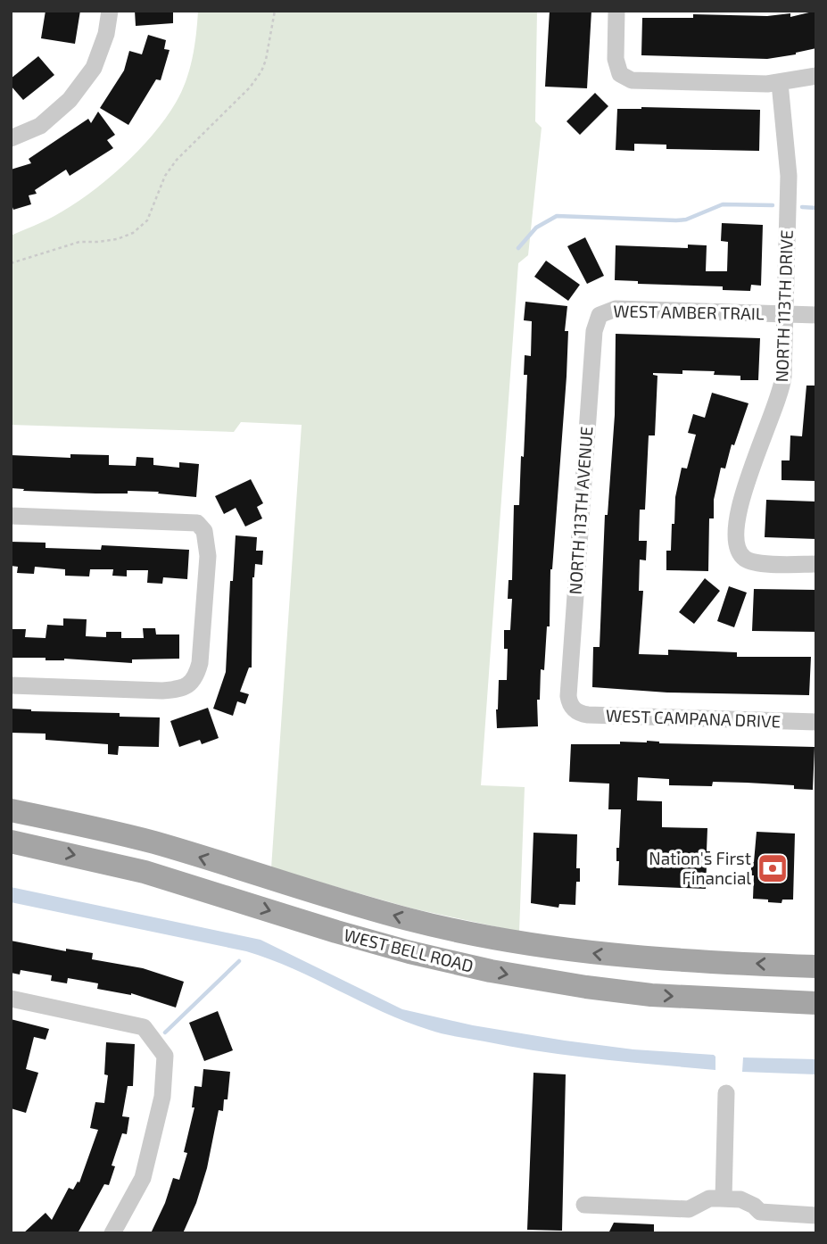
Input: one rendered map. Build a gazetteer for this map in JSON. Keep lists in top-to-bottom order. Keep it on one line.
{"streets":{"main road":["WEST BELL ROAD"],"street":["NORTH 113TH DRIVE","WEST AMBER TRAIL","NORTH 113TH AVENUE","WEST CAMPANA DRIVE"]},"crossings":[["NORTH 113TH DRIVE","WEST AMBER TRAIL"],["WEST AMBER TRAIL","NORTH 113TH AVENUE"],["NORTH 113TH AVENUE","WEST CAMPANA DRIVE"]],"places":{"bank":["Nation's First Financial"]}}
